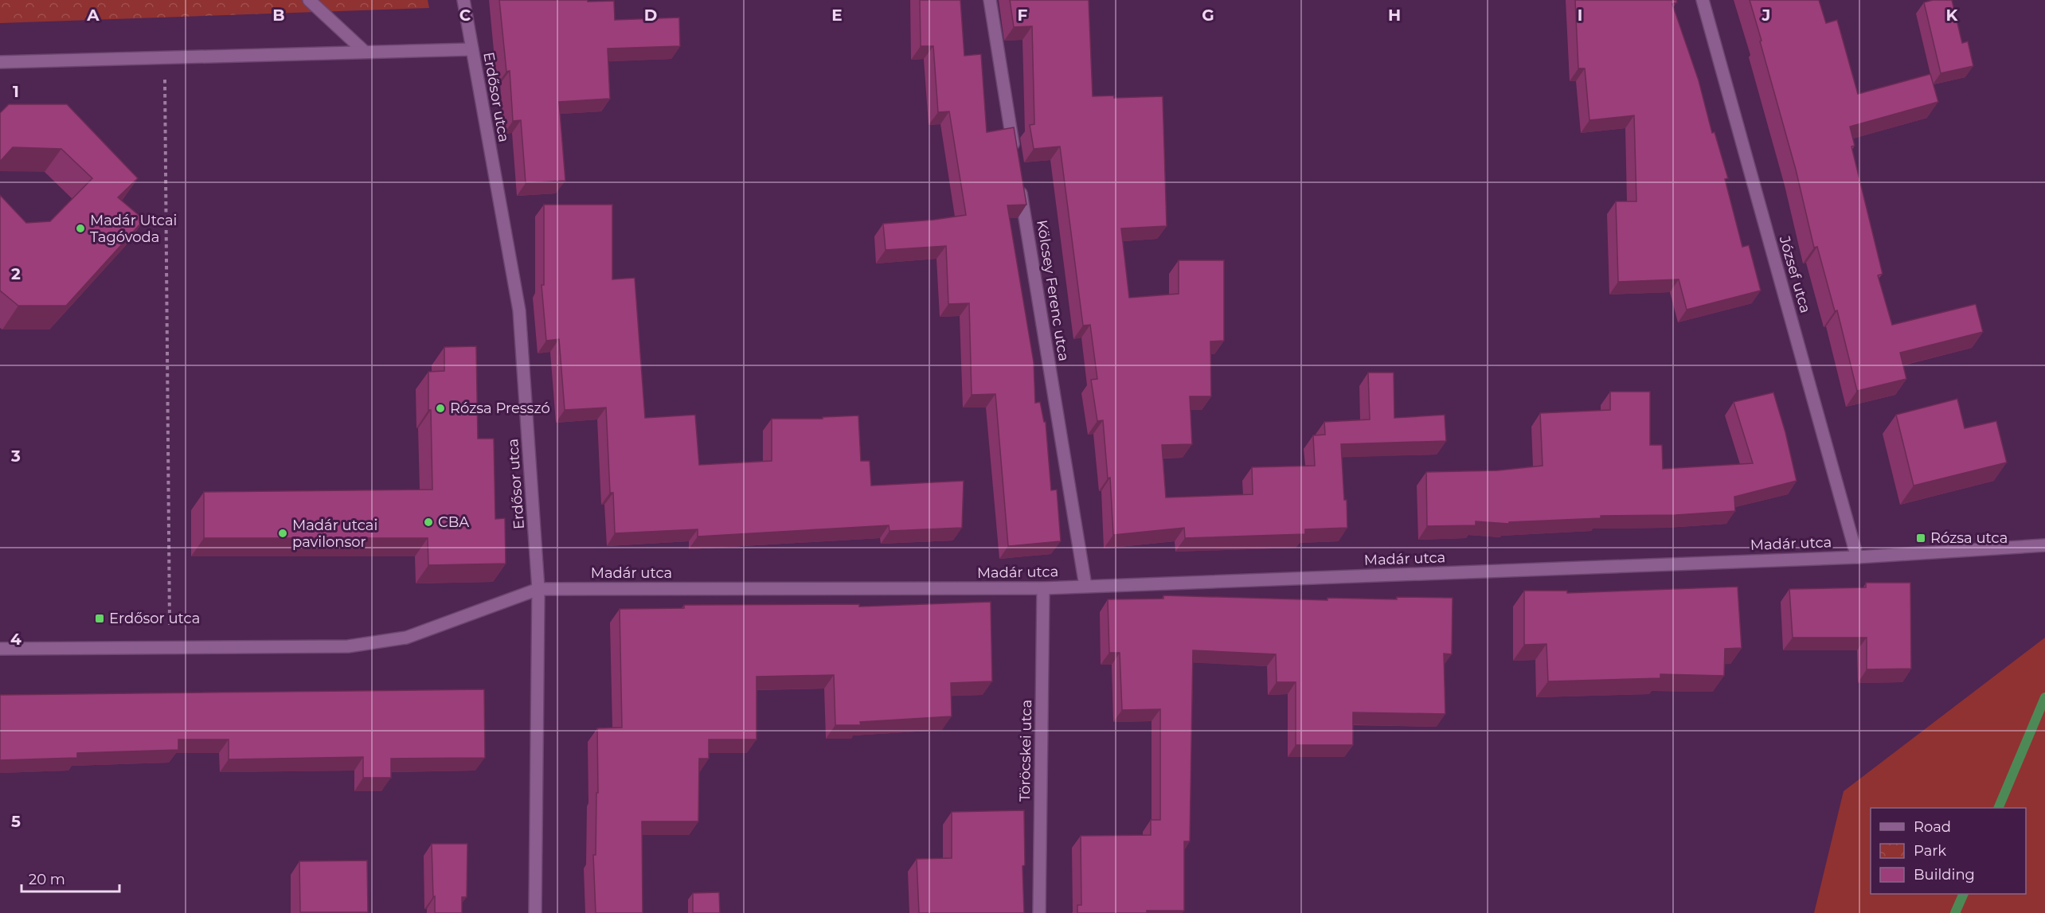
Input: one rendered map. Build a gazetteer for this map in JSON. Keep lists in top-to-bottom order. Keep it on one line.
{"streets":{"street":["Erdősor utca","József utca","Kölcsey Ferenc utca","Madár utca","Töröcskei utca"]},"crossings":[["Erdősor utca","Madár utca"],["József utca","Madár utca"],["Kölcsey Ferenc utca","Madár utca"],["Madár utca","Töröcskei utca"]],"places":{"other":["Madár Utcai Tagóvoda","Rózsa Presszó","CBA","Madár utcai pavilonsor"],"transit":["Rózsa utca","Erdősor utca"]},"legend":["Road","Park","Building"],"scale_bar":"20 m","grid":{"columns":["A","B","C","D","E","F","G","H","I","J","K"],"rows":["1","2","3","4","5"]}}
